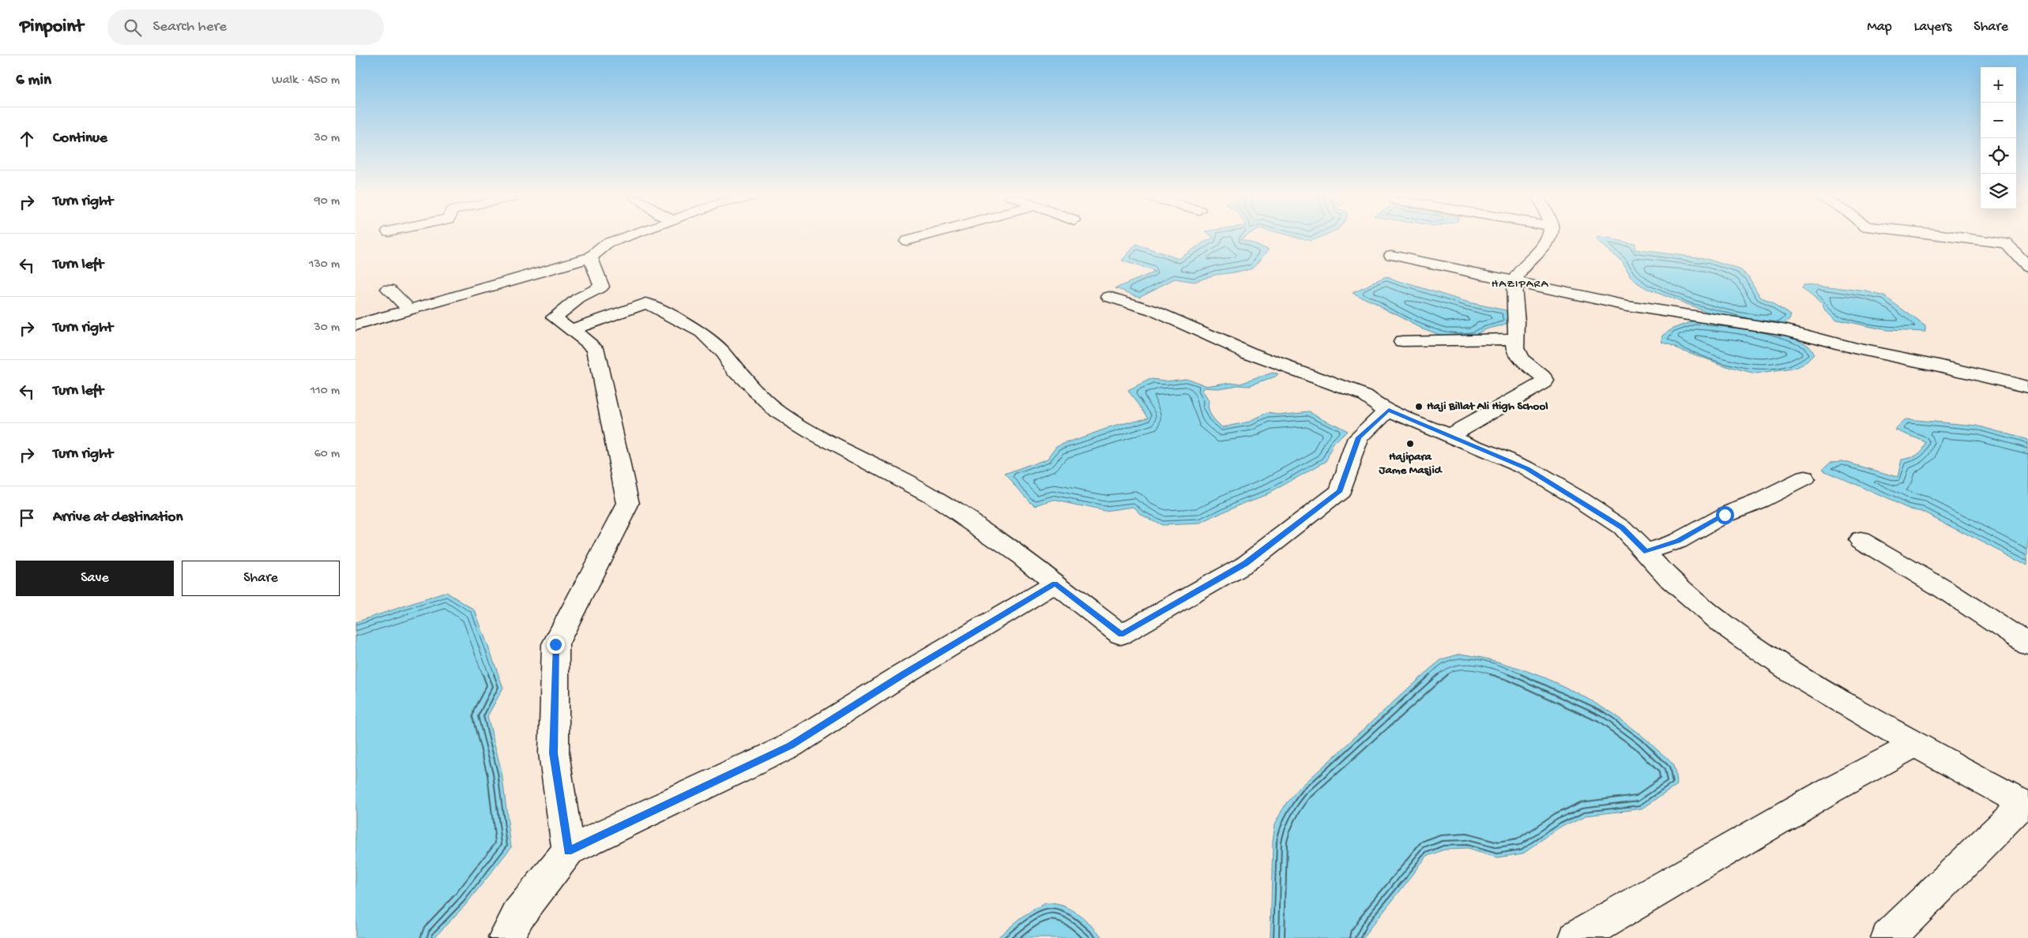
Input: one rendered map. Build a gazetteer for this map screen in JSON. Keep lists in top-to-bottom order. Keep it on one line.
{"districts":["HAZIPARA"],"places":["Haji Billat Ali High School","Hajipara Jame Masjid"],"page":{"header":"Pinpoint","search":"Search here","nav":["Map","Layers","Share"],"heading":["6 min","Walk · 450 m"],"map_buttons":["+","−"],"list":[["Continue","30 m"],["Turn right","90 m"],["Turn left","130 m"],["Turn right","30 m"],["Turn left","110 m"],["Turn right","60 m"],"Arrive at destination"],"buttons":["Save","Share"]}}
